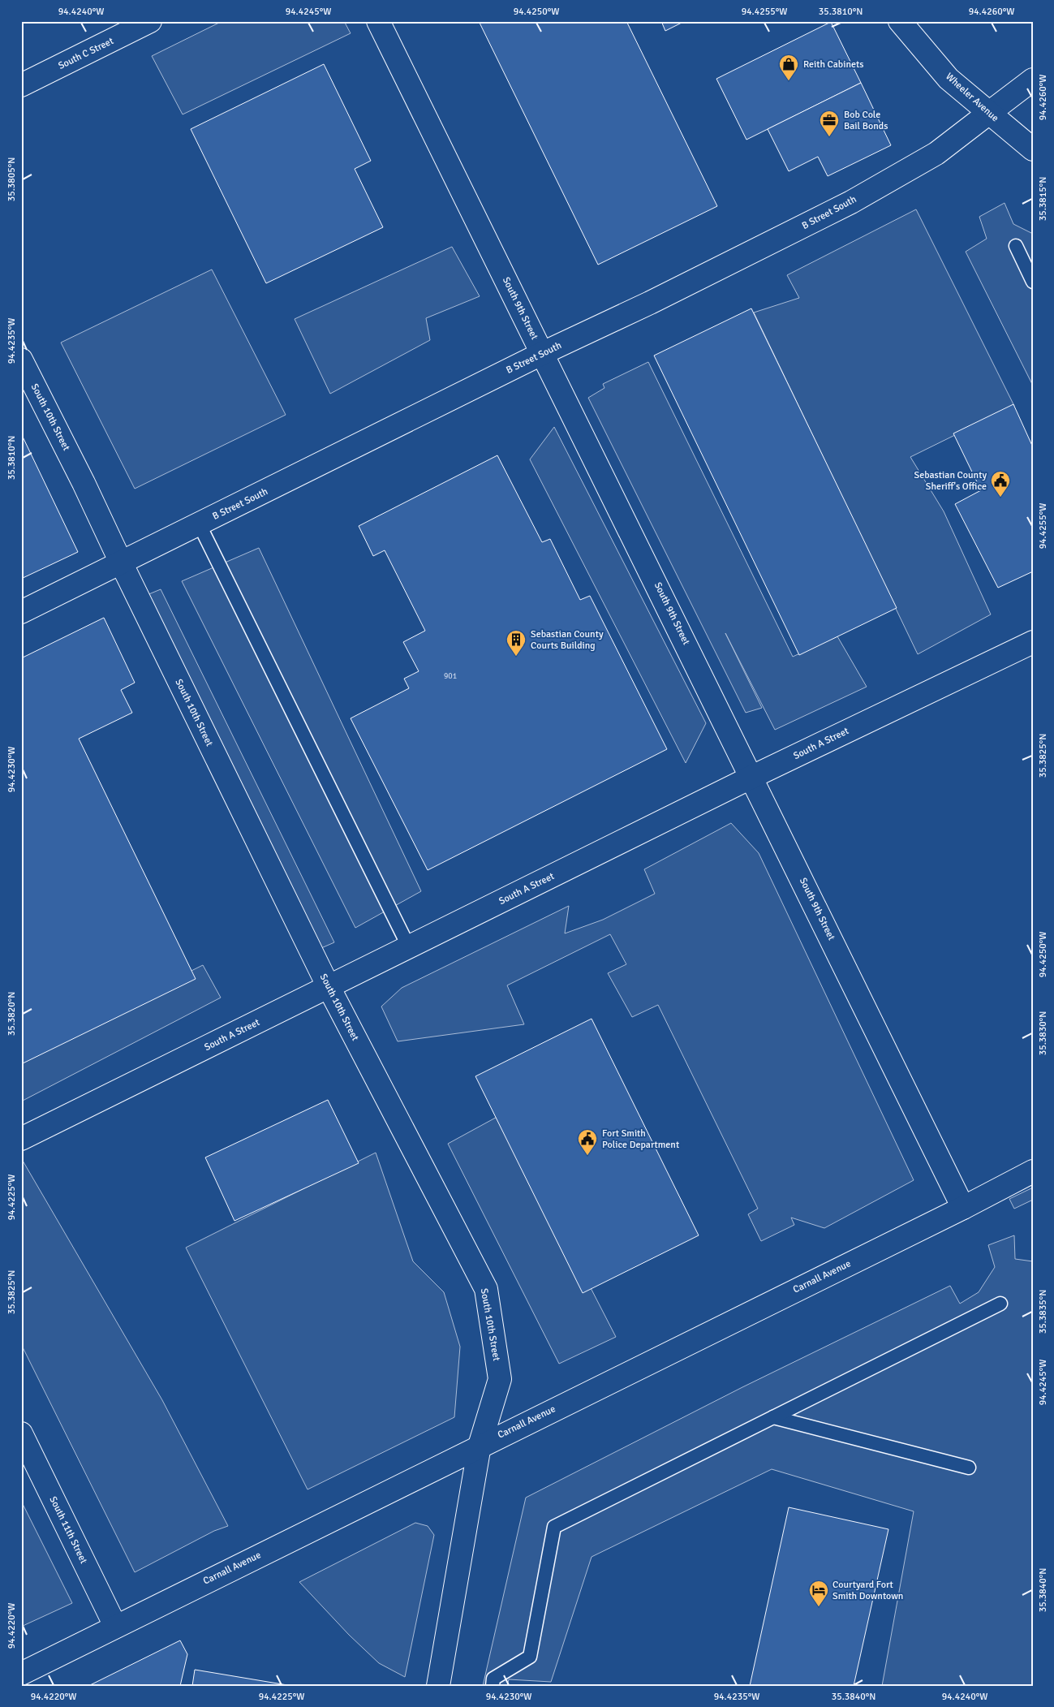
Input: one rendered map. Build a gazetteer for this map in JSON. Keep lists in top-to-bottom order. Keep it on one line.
{"streets":{"street":["South C Street","Wheeler Avenue","B Street South","South 9th Street","South 10th Street","South A Street","Carnall Avenue","South 11th Street"]},"crossings":[["Wheeler Avenue","B Street South"],["B Street South","South 9th Street"],["B Street South","South 10th Street"],["South 9th Street","South A Street"],["South 9th Street","Carnall Avenue"],["South 10th Street","South A Street"],["South 10th Street","Carnall Avenue"],["Carnall Avenue","South 11th Street"]],"places":{"shop":["Reith Cabinets"],"office":["Bob Cole Bail Bonds"],"public building":["Sebastian County Sheriff's Office","Fort Smith Police Department"],"building":["Sebastian County Courts Building"],"hotel":["Courtyard Fort Smith Downtown"]},"house_numbers":["901"],"coordinates":["94.4240°W","94.4245°W","94.4250°W","94.4255°W","35.3810°N","94.4260°W","35.3805°N","35.3815°N","94.4235°W","35.3825°N","94.4230°W","35.3820°N","35.3830°N","94.4225°W","35.3835°N","35.3840°N","94.4220°W"]}
